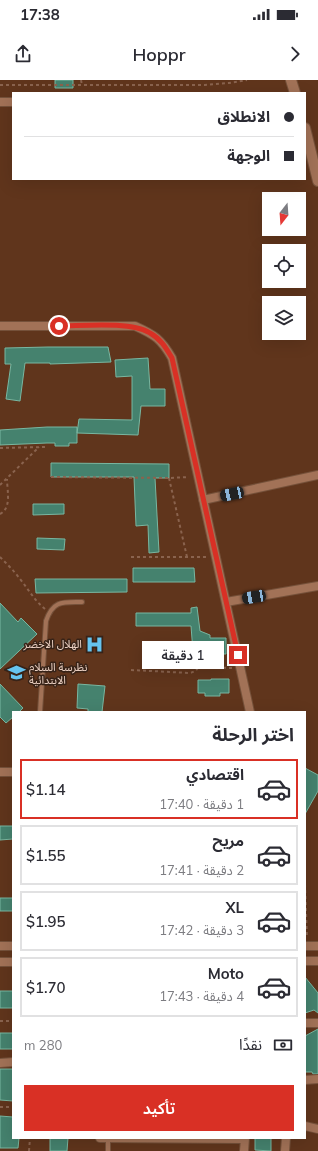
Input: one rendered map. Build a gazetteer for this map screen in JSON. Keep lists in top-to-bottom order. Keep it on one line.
{"places":{"hospital":["الهلال الاخضر"],"school or university":["نظرسة السلام الابتدائية"]},"north":"bottom","page":{"status":"17:38","header":"Hoppr","banner":["الانطلاق","الوجهة"],"bubble":"1 دقيقة","heading":"اختر الرحلة","list":[{"name":"اقتصادي","note":"1 دقيقة · 17:40","value":"$1.14"},{"name":"مريح","note":"2 دقيقة · 17:41","value":"$1.55"},{"name":"XL","note":"3 دقيقة · 17:42","value":"$1.95"},{"name":"Moto","note":"4 دقيقة · 17:43","value":"$1.70"}],"pay":["نقدًا","280 m"],"buttons":"تأكيد"}}
